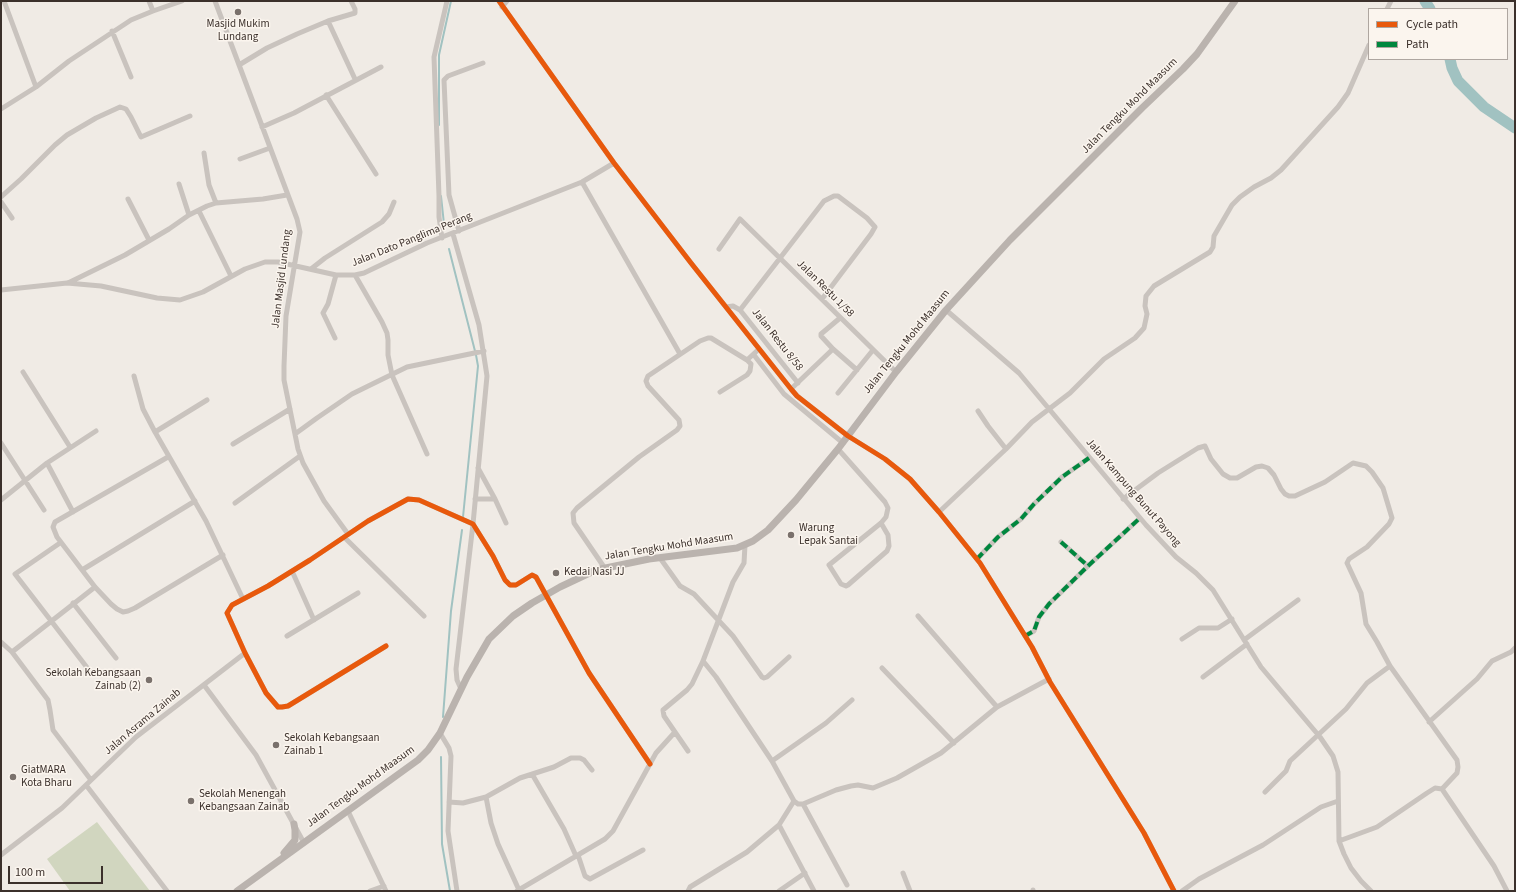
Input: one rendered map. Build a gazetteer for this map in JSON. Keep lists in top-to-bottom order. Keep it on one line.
{"streets":{"main road":["Jalan Tengku Mohd Maasum"],"street":["Jalan Dato Panglima Perang","Jalan Masjid Lundang","Jalan Restu 1/58","Jalan Restu 8/58","Jalan Kampung Bunut Payong","Jalan Asrama Zainab"]},"crossings":[["Jalan Tengku Mohd Maasum","Jalan Restu 1/58"],["Jalan Tengku Mohd Maasum","Jalan Kampung Bunut Payong"],["Jalan Dato Panglima Perang","Jalan Masjid Lundang"]],"places":["Masjid Mukim Lundang","Warung Lepak Santai","Kedai Nasi JJ","Sekolah Kebangsaan Zainab (2)","Sekolah Kebangsaan Zainab 1","GiatMARA Kota Bharu","Sekolah Menengah Kebangsaan Zainab"],"legend":["Cycle path","Path"],"scale_bar":"100 m"}
